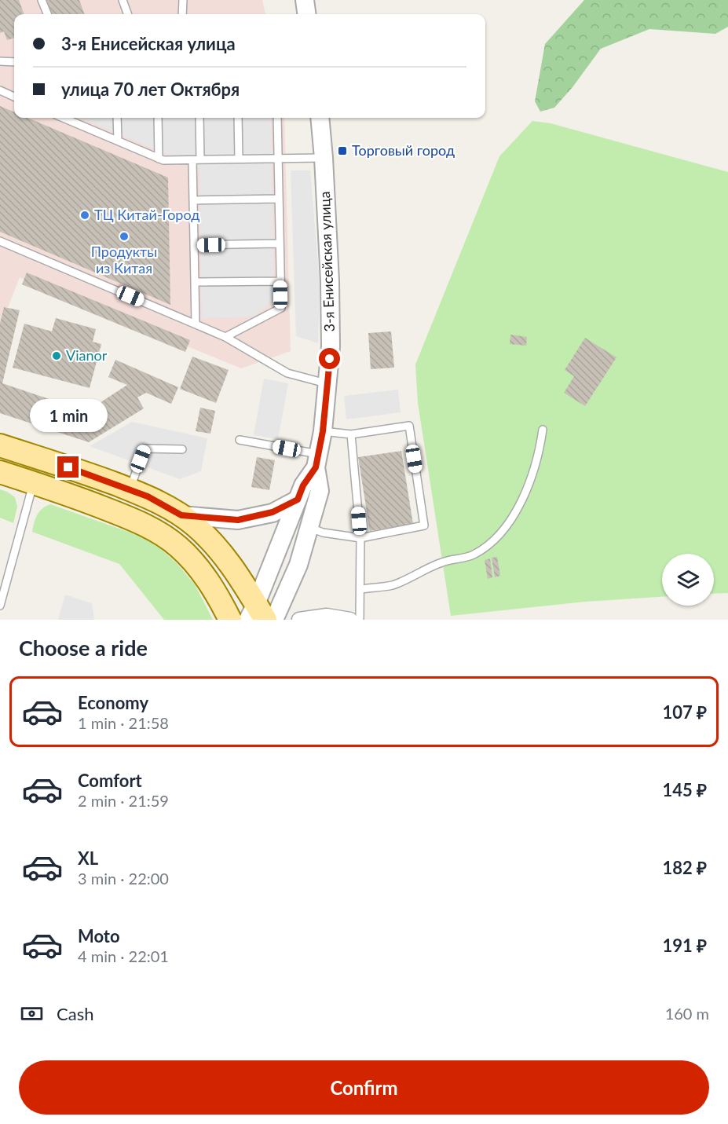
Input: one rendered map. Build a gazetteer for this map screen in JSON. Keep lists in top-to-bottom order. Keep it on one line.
{"streets":{"street":["3-я Енисейская улица"]},"places":{"transit":["Торговый город"],"other":["ТЦ Китай-Город","Продукты из Китая","Vianor"]},"page":{"banner":["3-я Енисейская улица","улица 70 лет Октября"],"bubble":"1 min","heading":"Choose a ride","list":[{"name":"Economy","note":"1 min · 21:58","value":"107 ₽"},{"name":"Comfort","note":"2 min · 21:59","value":"145 ₽"},{"name":"XL","note":"3 min · 22:00","value":"182 ₽"},{"name":"Moto","note":"4 min · 22:01","value":"191 ₽"}],"pay":["Cash","160 m"],"buttons":"Confirm"}}
